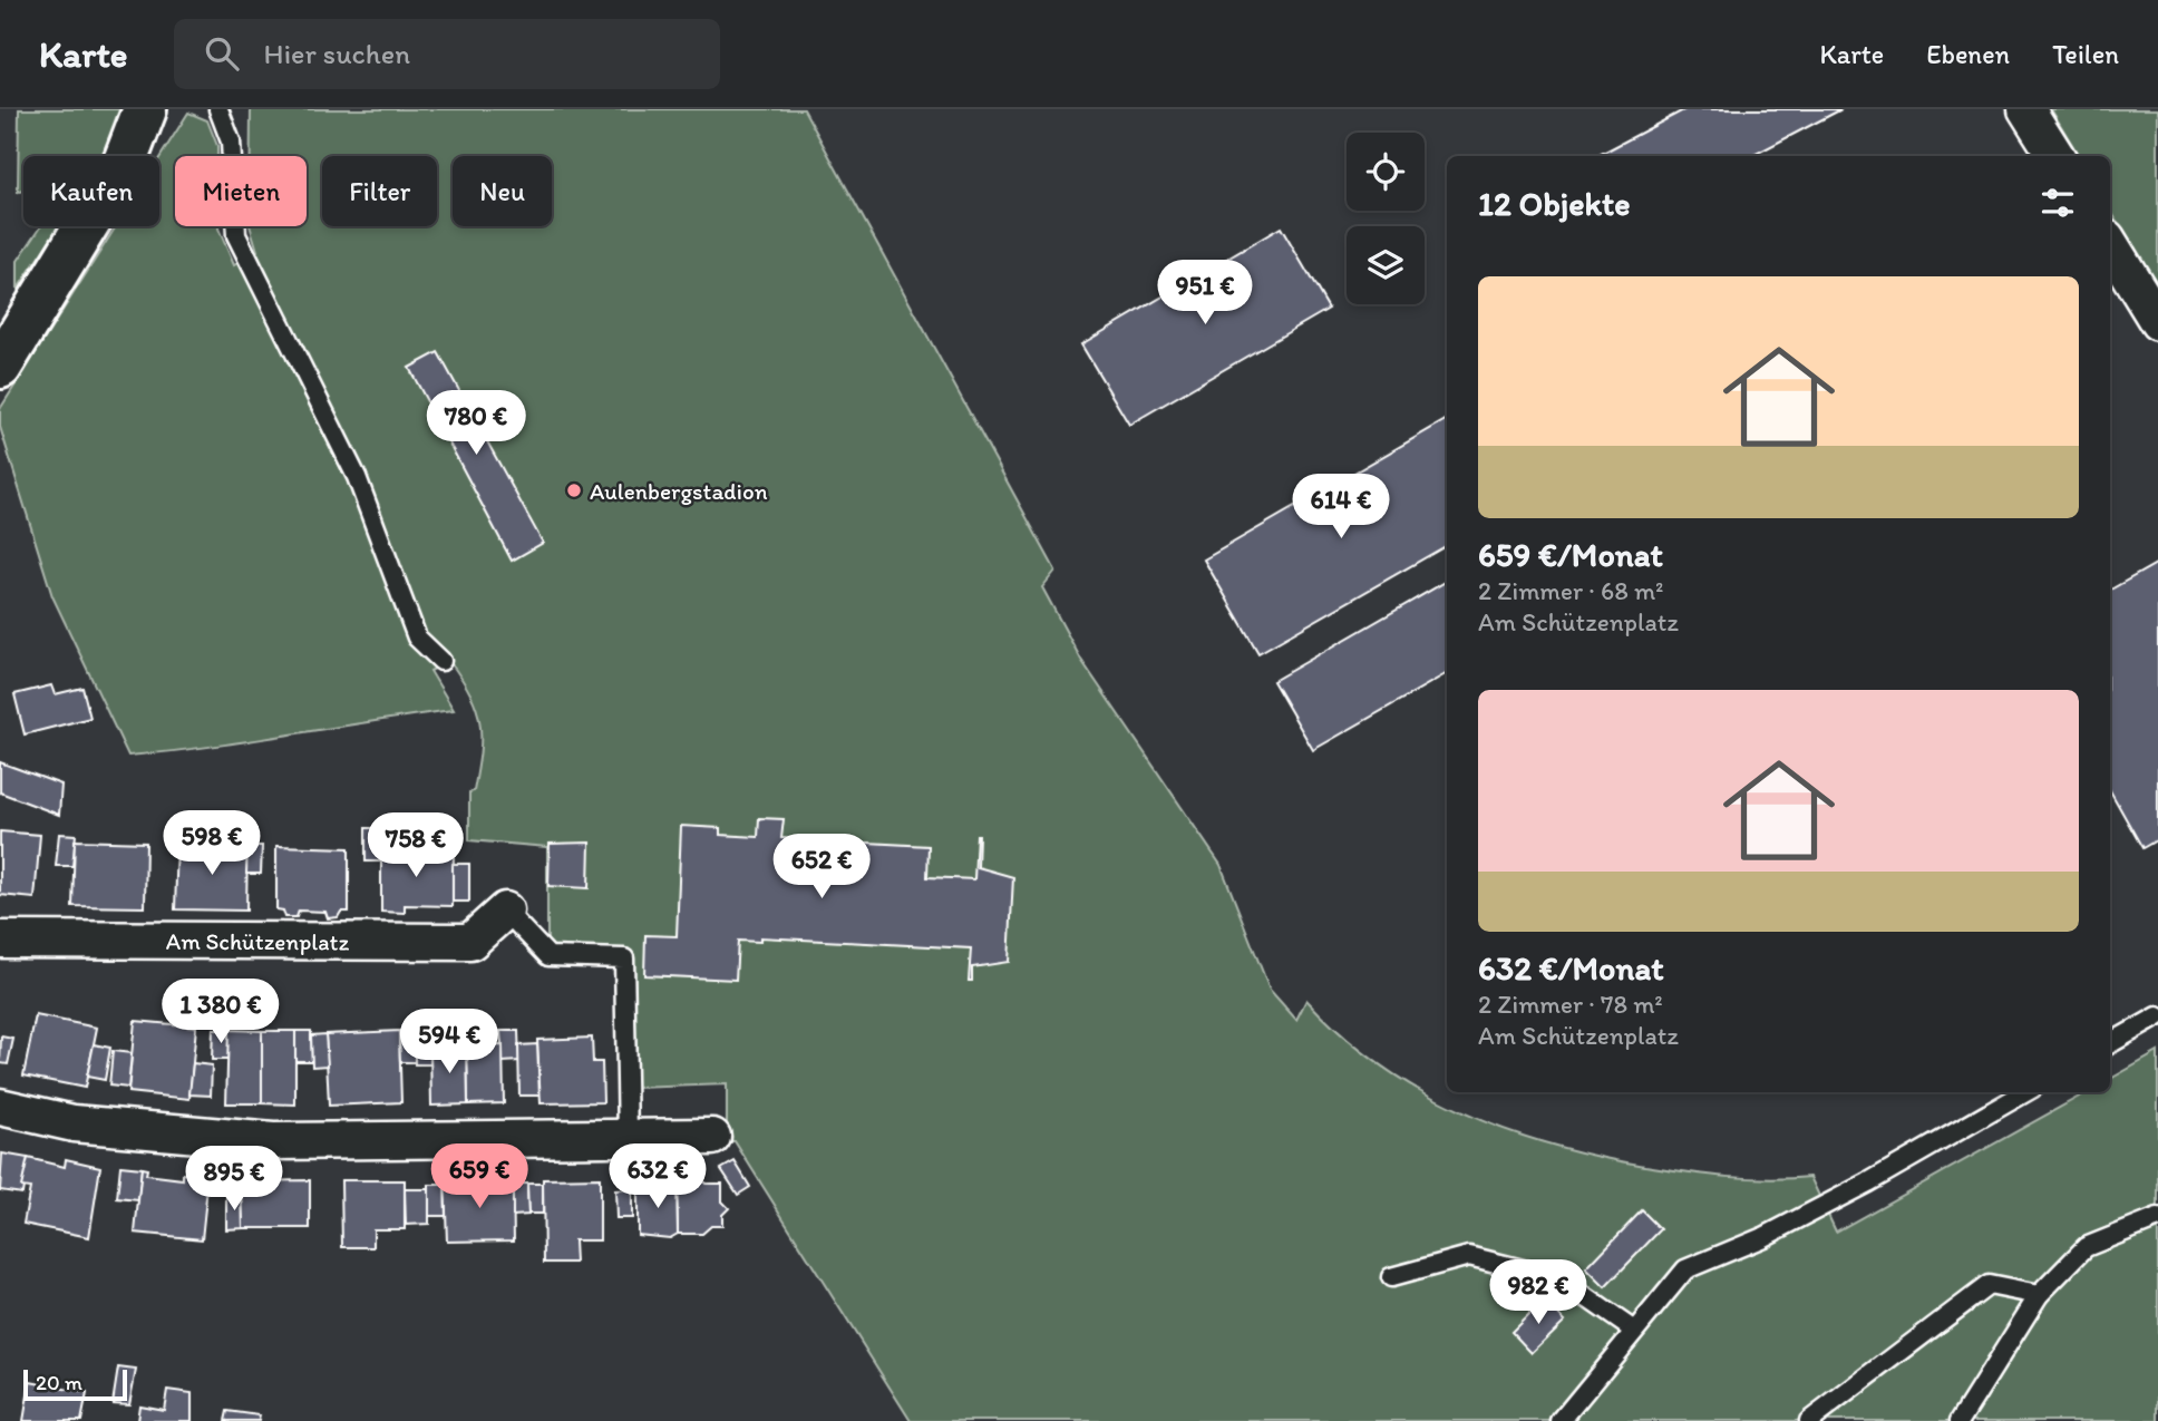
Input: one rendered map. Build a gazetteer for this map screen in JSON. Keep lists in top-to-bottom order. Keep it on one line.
{"streets":{"street":["Am Schützenplatz"]},"places":["Aulenbergstadion"],"scale_bar":"20 m","page":{"header":"Karte","search":"Hier suchen","nav":["Karte","Ebenen","Teilen"],"chip":["Kaufen","Mieten","Filter","Neu"],"heading":"12 Objekte","list":[{"name":"659 €/Monat","note":"2 Zimmer · 68 m² · Am Schützenplatz"},{"name":"632 €/Monat","note":"2 Zimmer · 78 m² · Am Schützenplatz"}],"price":["951 €","780 €","614 €","598 €","758 €","652 €","1 380 €","594 €","659 €","632 €","895 €","982 €"],"scale":"20 m"}}
